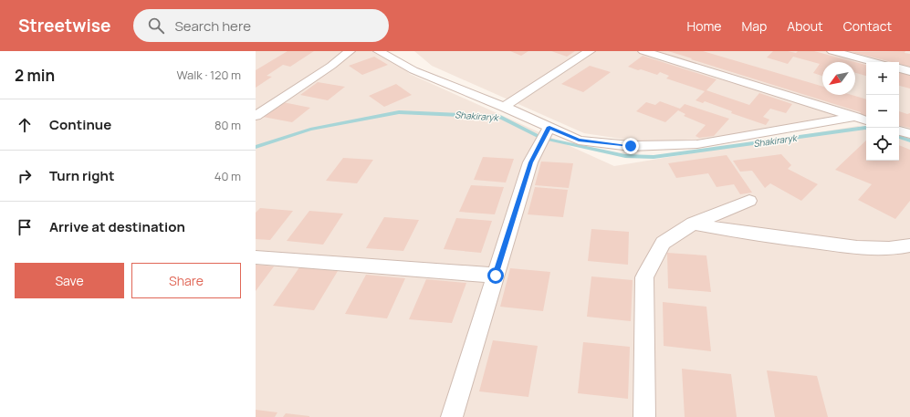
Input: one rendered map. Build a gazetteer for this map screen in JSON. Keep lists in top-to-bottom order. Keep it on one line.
{"water":["Shakiraryk"],"north":"bottom left","page":{"header":"Streetwise","search":"Search here","nav":["Home","Map","About","Contact"],"heading":["2 min","Walk · 120 m"],"map_buttons":["+","−"],"list":[["Continue","80 m"],["Turn right","40 m"],"Arrive at destination"],"buttons":["Save","Share"]}}
